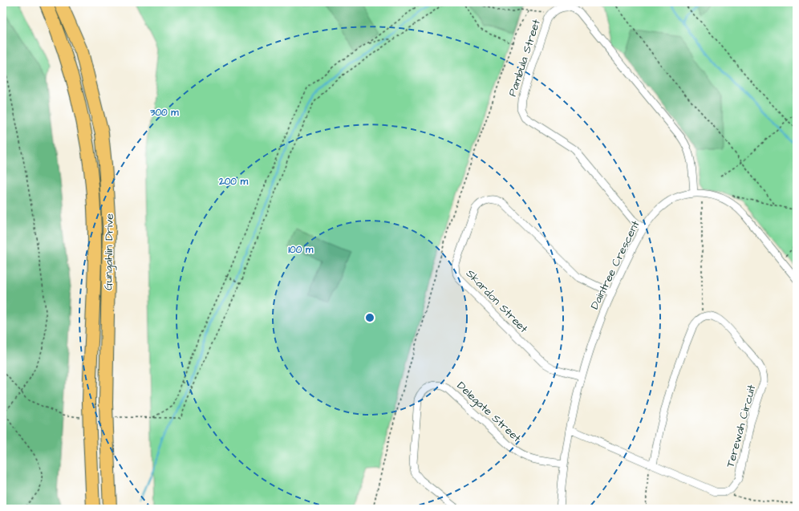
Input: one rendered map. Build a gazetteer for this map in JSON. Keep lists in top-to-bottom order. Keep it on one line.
{"streets":{"highway":["Gungahlin Drive"],"street":["Pambula Street","Daintree Crescent","Skardon Street","Delegate Street","Terewah Circuit"]},"crossings":[["Pambula Street","Daintree Crescent"],["Daintree Crescent","Skardon Street"],["Daintree Crescent","Delegate Street"]],"rings":["300 m","200 m","100 m"]}
